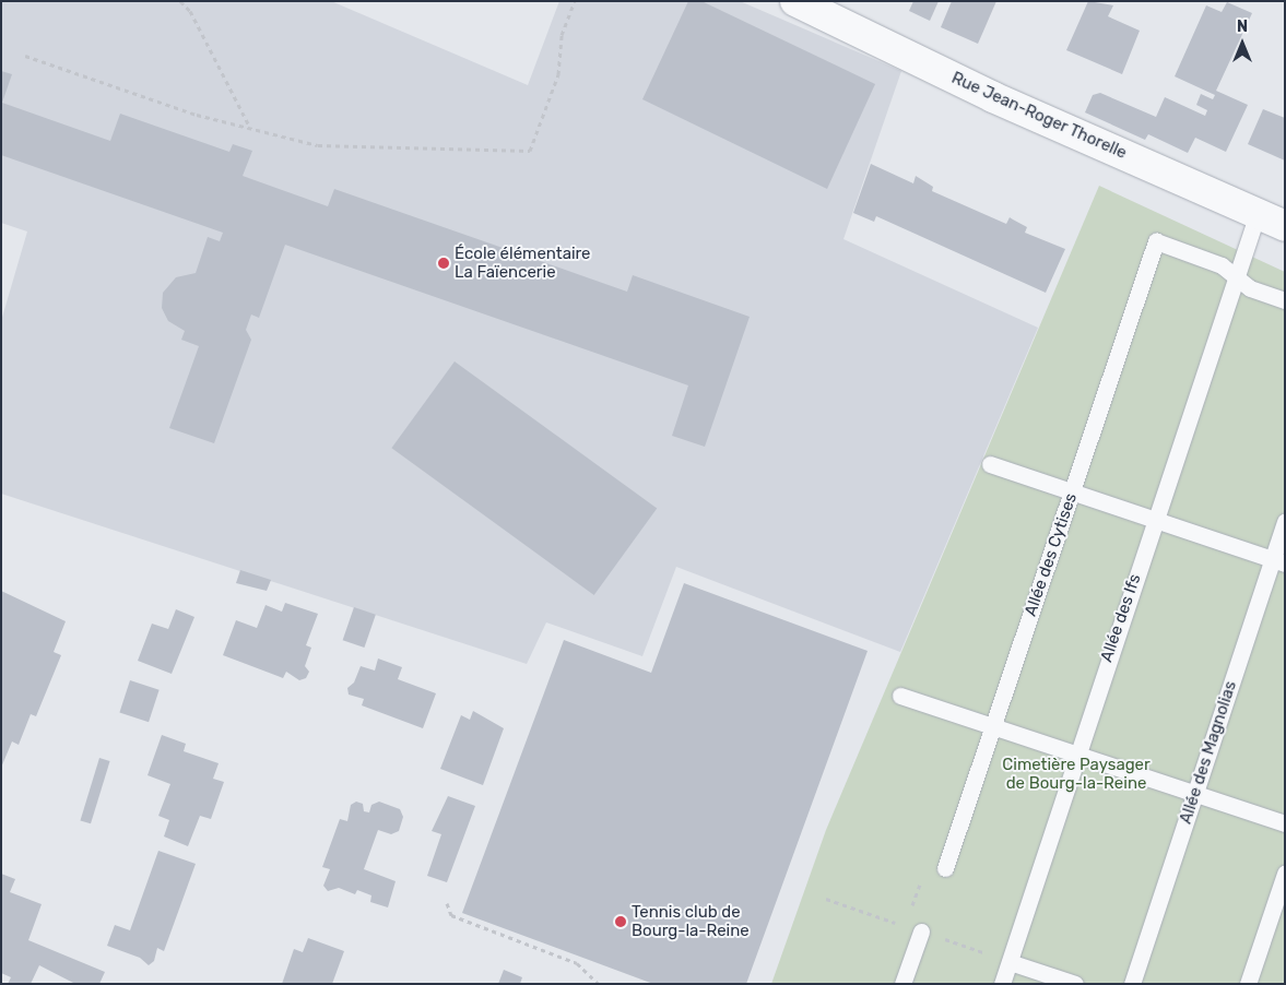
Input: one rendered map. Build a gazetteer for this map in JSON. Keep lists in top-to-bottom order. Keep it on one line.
{"streets":{"street":["Rue Jean-Roger Thorelle"],"lane":["Allée des Cytises","Allée des Ifs","Allée des Magnolias"]},"crossings":[["Rue Jean-Roger Thorelle","Allée des Ifs"],["Allée des Cytises","Allée des Ifs"]],"parks":["Cimetière Paysager de Bourg-la-Reine"],"places":["École élémentaire La Faïencerie","Tennis club de Bourg-la-Reine"],"north":"top"}
